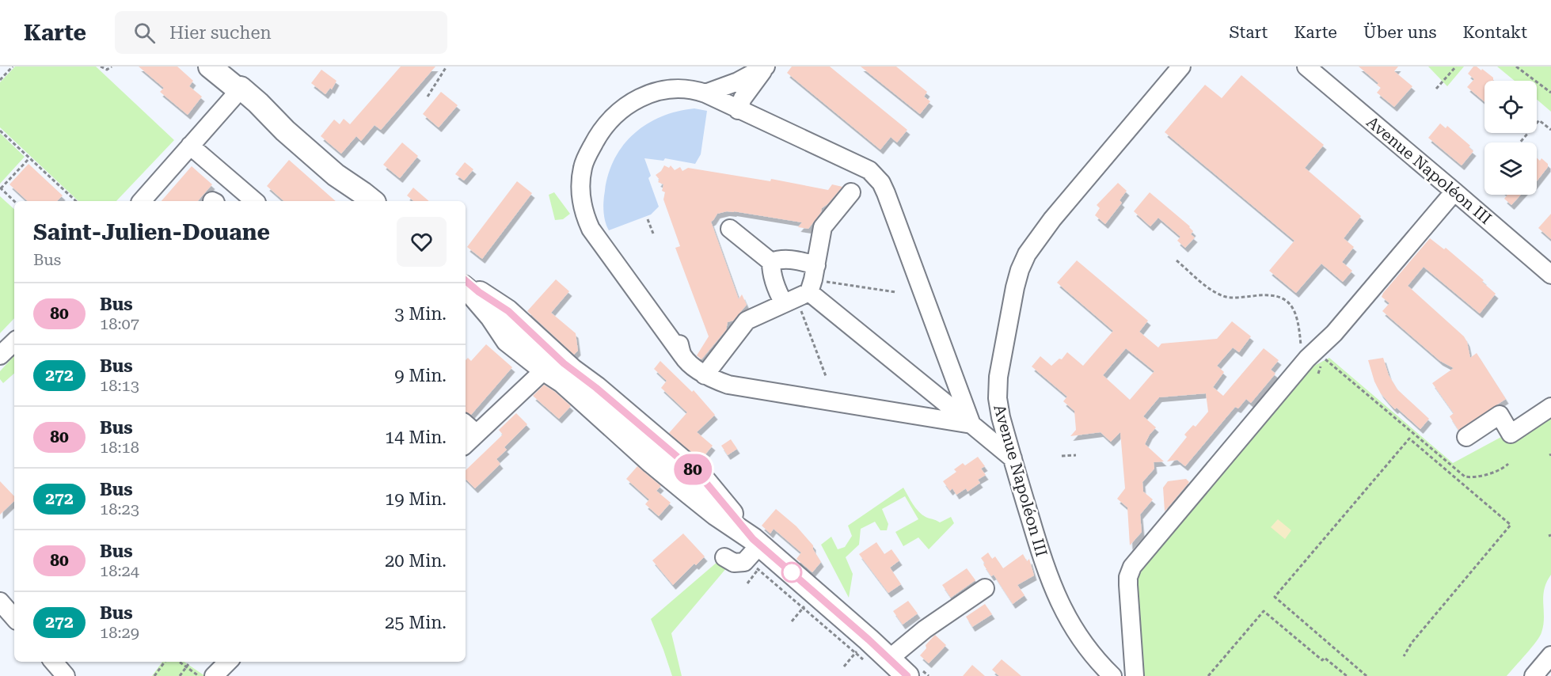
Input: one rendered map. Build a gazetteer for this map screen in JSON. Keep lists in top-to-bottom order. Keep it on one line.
{"streets":{"street":["Avenue Napoléon III"]},"lines":["bus line 80"],"page":{"header":"Karte","search":"Hier suchen","nav":["Start","Karte","Über uns","Kontakt"],"on_map":"80","heading":["Saint-Julien-Douane","Bus"],"list":[{"mark":"80","name":"Bus","note":"18:07","value":"3 Min."},{"mark":"272","name":"Bus","note":"18:13","value":"9 Min."},{"mark":"80","name":"Bus","note":"18:18","value":"14 Min."},{"mark":"272","name":"Bus","note":"18:23","value":"19 Min."},{"mark":"80","name":"Bus","note":"18:24","value":"20 Min."},{"mark":"272","name":"Bus","note":"18:29","value":"25 Min."}]}}
